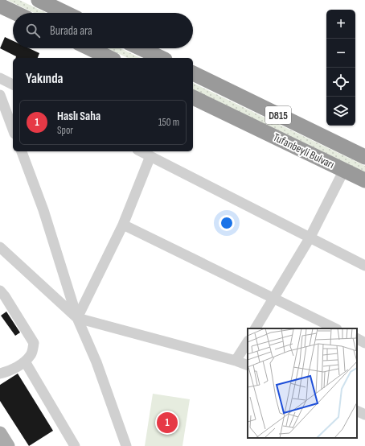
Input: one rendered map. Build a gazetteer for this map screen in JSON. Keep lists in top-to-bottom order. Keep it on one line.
{"streets":{"highway":["D815","Tufanbeyli Bulvarı"]},"page":{"map_buttons":["+","−"],"search":"Burada ara","heading":"Yakında","list":[{"mark":"1","name":"Haslı Saha","note":"Spor","value":"150 m"}],"pins":"1"}}
